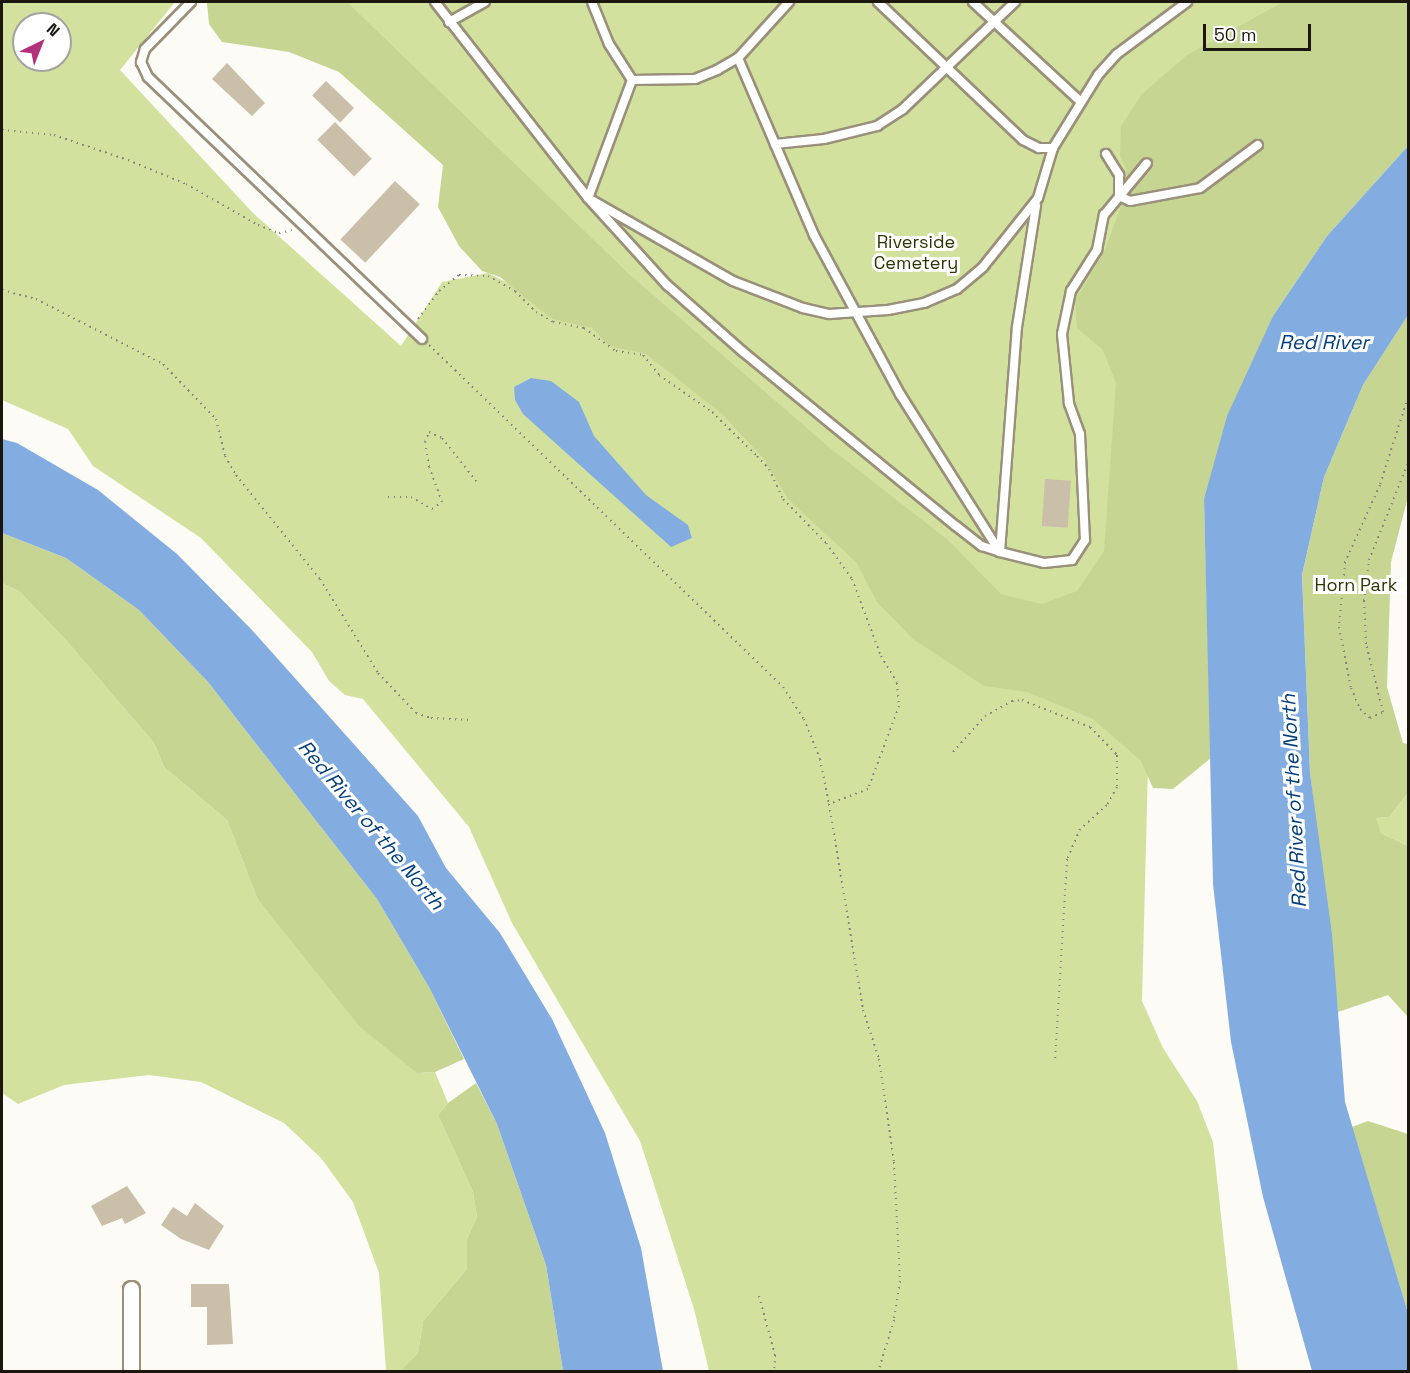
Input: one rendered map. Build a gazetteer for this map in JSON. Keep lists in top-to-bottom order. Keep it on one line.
{"water":["Red River","Red River of the North"],"parks":["Riverside Cemetery","Horn Park"],"scale_bar":"50 m","north":"top right"}
